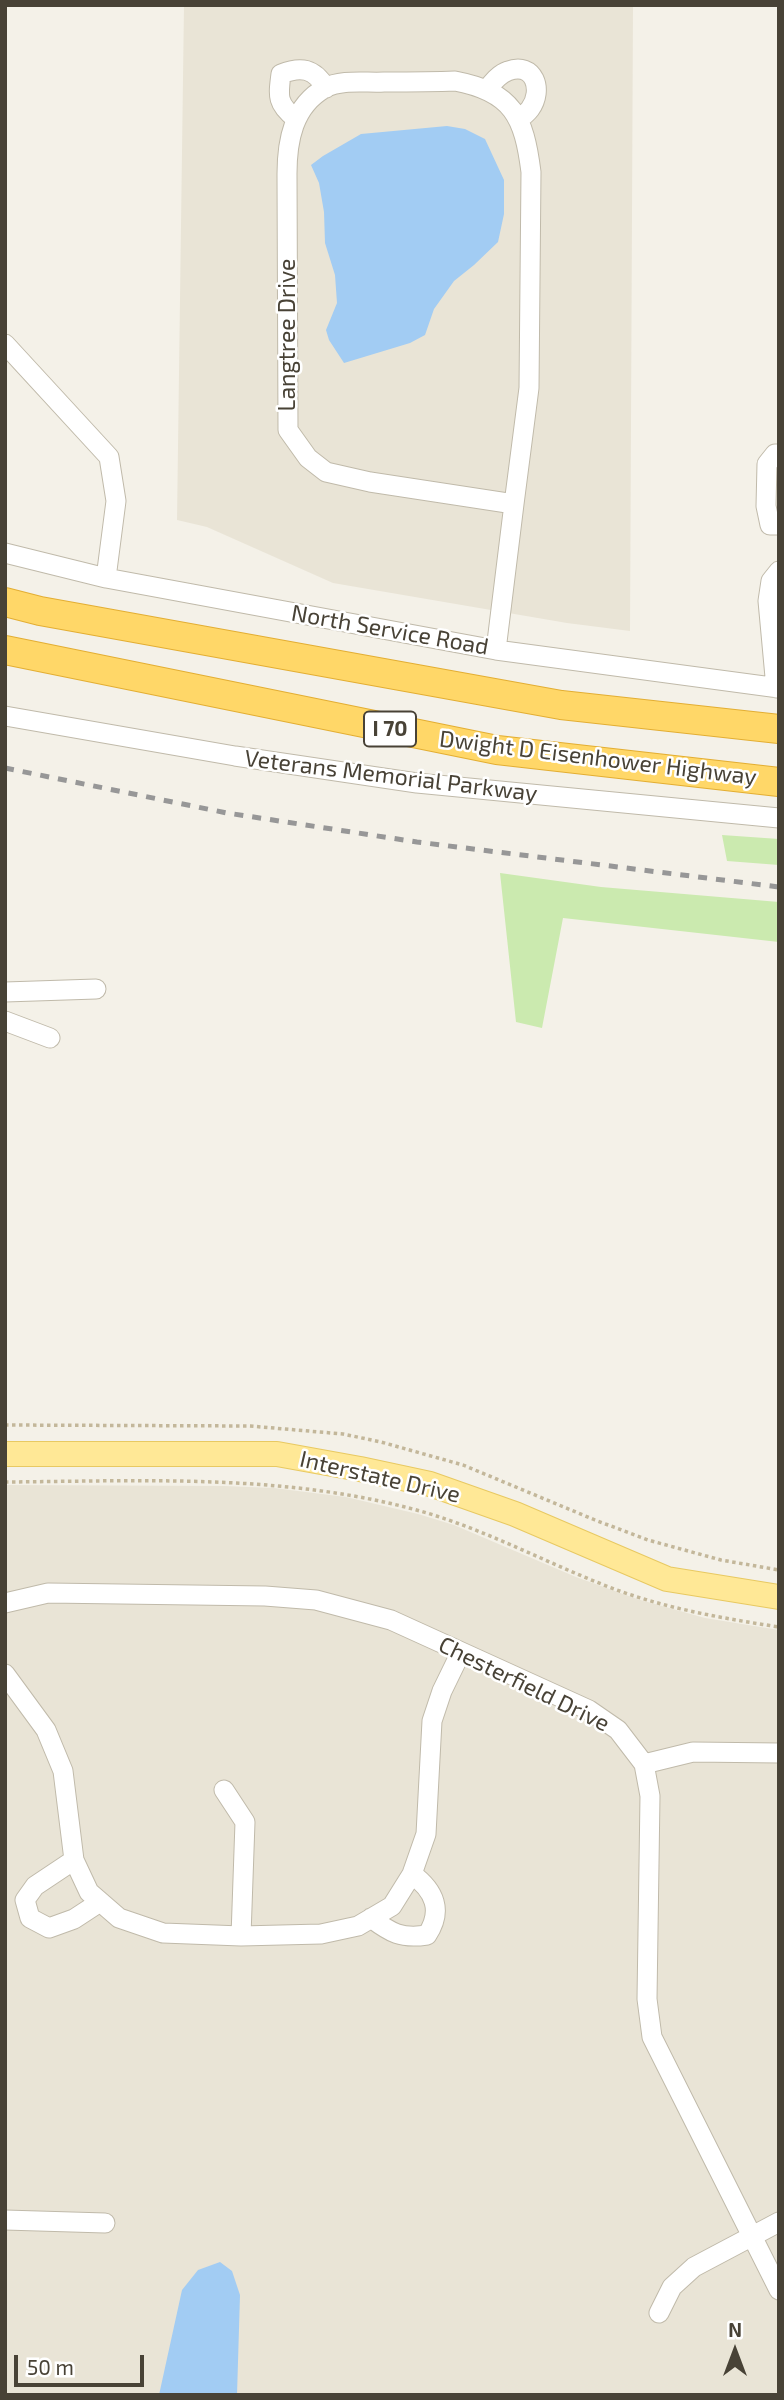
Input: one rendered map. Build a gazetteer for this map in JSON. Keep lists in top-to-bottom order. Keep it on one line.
{"streets":{"highway":["I 70","Dwight D Eisenhower Highway"],"main road":["Interstate Drive"],"street":["Langtree Drive","North Service Road","Veterans Memorial Parkway","Chesterfield Drive"]},"scale_bar":"50 m","north":"top"}
